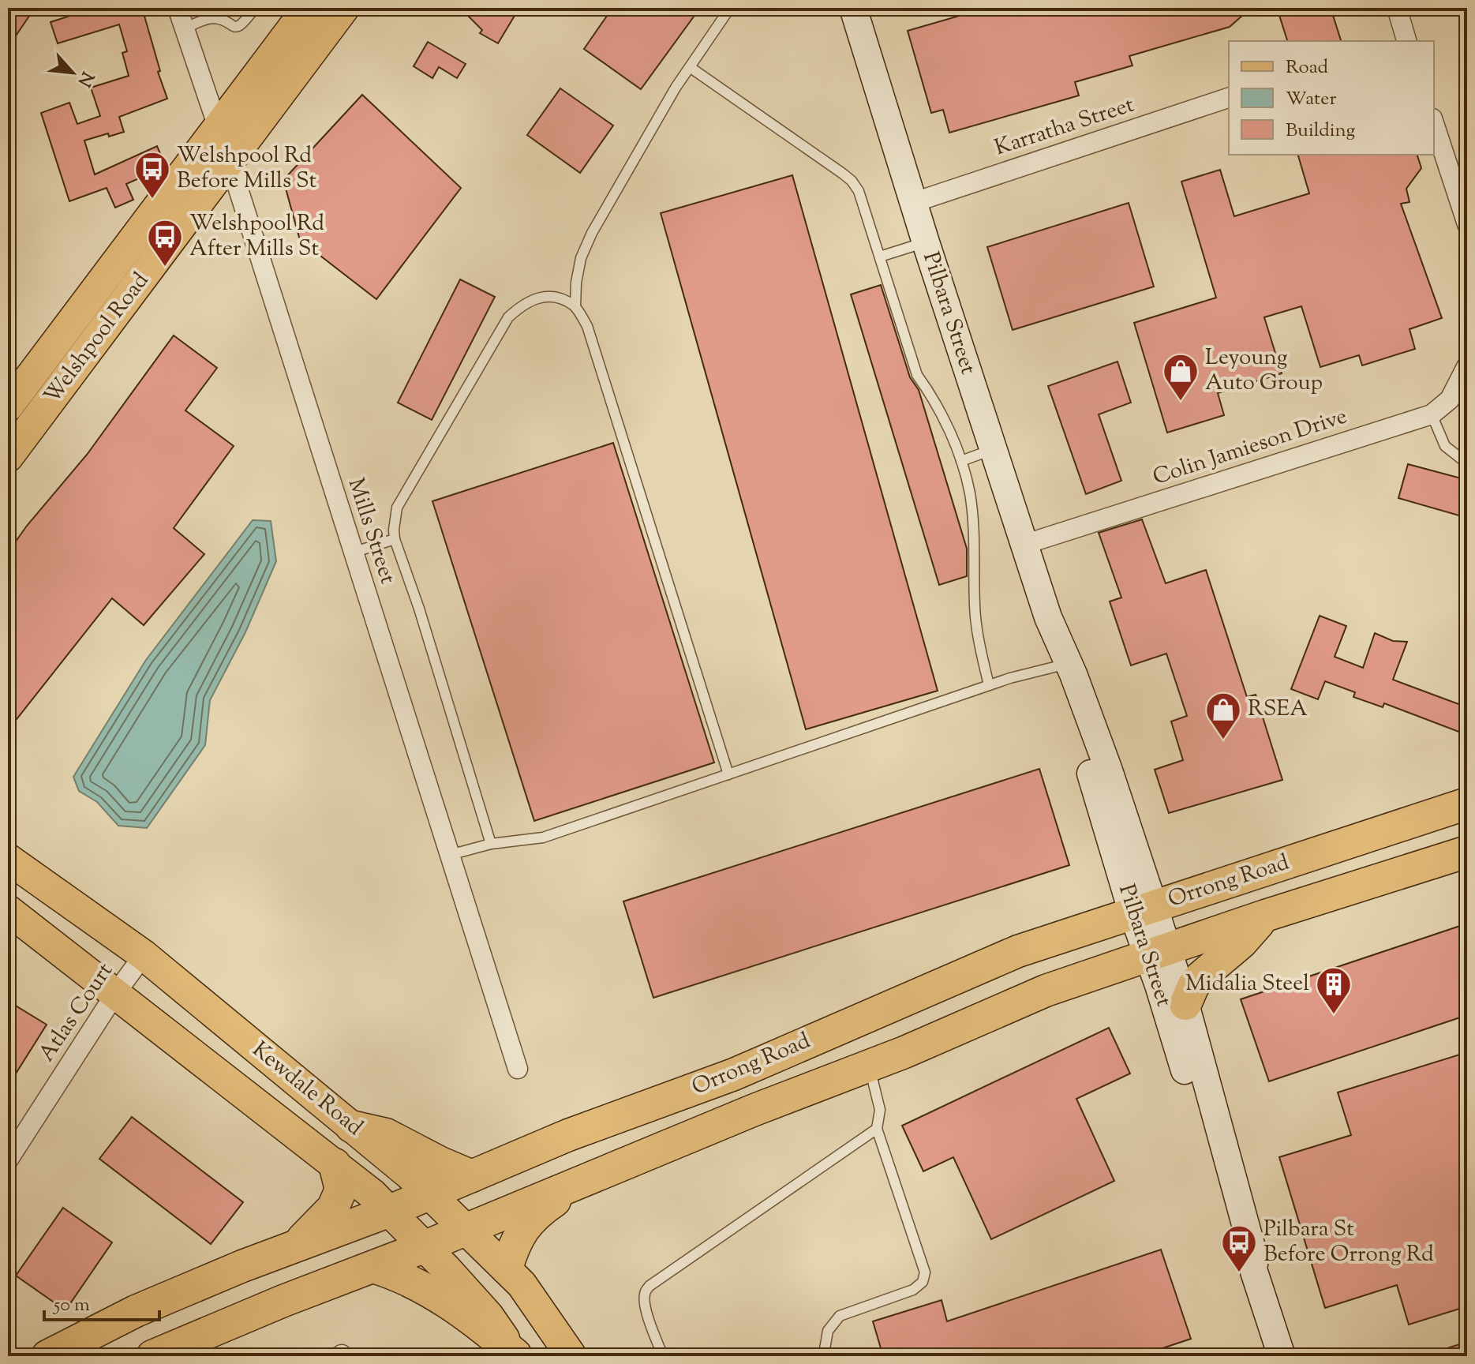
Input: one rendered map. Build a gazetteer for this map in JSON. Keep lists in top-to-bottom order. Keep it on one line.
{"streets":{"highway":["Orrong Road"],"main road":["Pilbara Street","Welshpool Road","Kewdale Road"],"street":["Karratha Street","Colin Jamieson Drive","Mills Street","Atlas Court"]},"crossings":[["Karratha Street","Pilbara Street"],["Pilbara Street","Colin Jamieson Drive"],["Pilbara Street","Orrong Road"],["Welshpool Road","Mills Street"],["Orrong Road","Kewdale Road"],["Atlas Court","Kewdale Road"]],"places":{"bus stop":["Welshpool Rd Before Mills St","Welshpool Rd After Mills St","Pilbara St Before Orrong Rd"],"shop":["Leyoung Auto Group","RSEA"],"building":["Midalia Steel"]},"legend":["Road","Water","Building"],"scale_bar":"50 m","north":"bottom right"}
